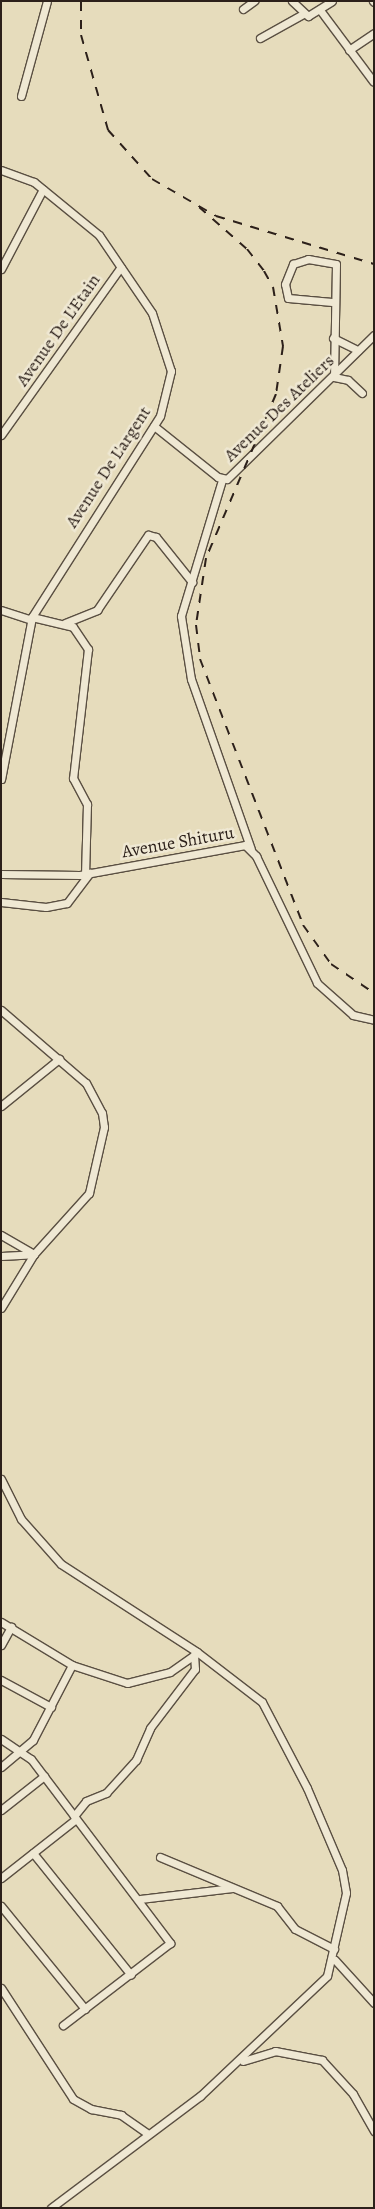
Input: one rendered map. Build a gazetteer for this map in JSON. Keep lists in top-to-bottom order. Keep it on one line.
{"streets":{"street":["Avenue De L'Etain","Avenue Des Ateliers","Avenue De L'argent","Avenue Shituru"]},"crossings":[["Avenue De L'Etain","Avenue De L'argent"],["Avenue Des Ateliers","Avenue De L'argent"]]}
